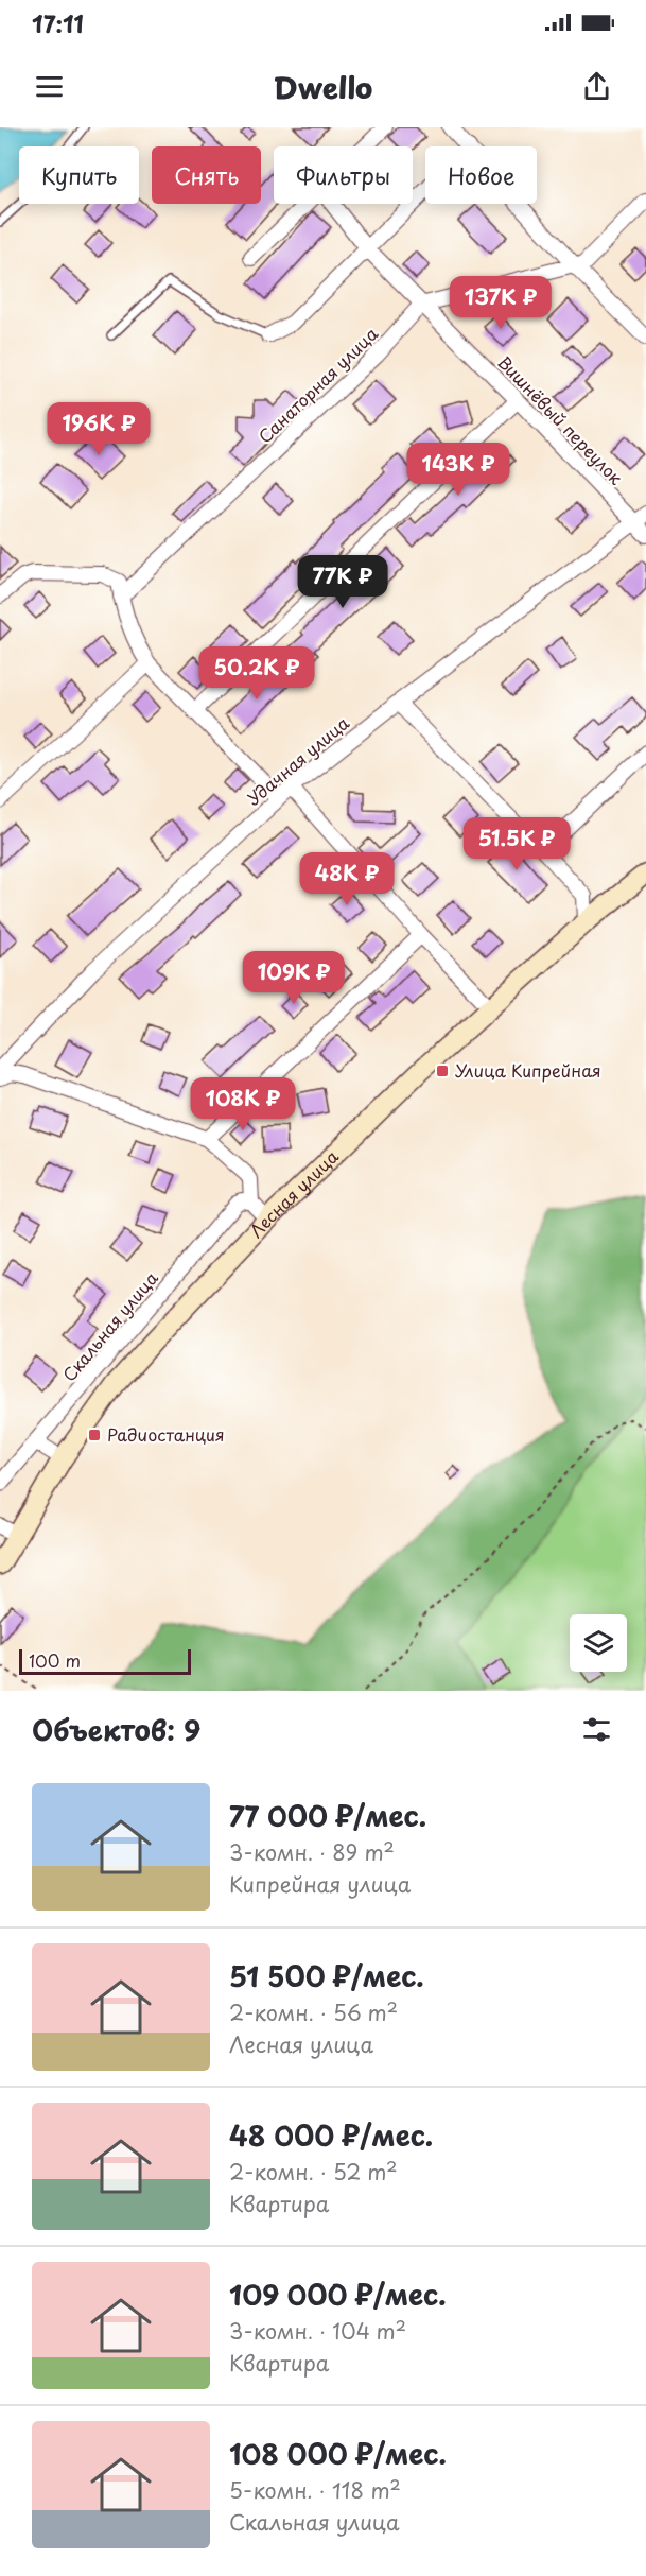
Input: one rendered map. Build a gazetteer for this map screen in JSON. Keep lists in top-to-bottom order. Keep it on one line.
{"streets":{"main road":["Лесная улица"],"street":["Санаторная улица","Вишнёвый переулок","Удачная улица","Скальная улица"]},"crossings":[["Санаторная улица","Вишнёвый переулок"],["Вишнёвый переулок","Удачная улица"]],"places":{"transit":["Улица Кипрейная","Радиостанция"]},"scale_bar":"100 m","page":{"status":"17:11","header":"Dwello","chip":["Купить","Снять","Фильтры","Новое"],"price":["137K ₽","196K ₽","143K ₽","77K ₽","50.2K ₽","51.5K ₽","48K ₽","109K ₽","108K ₽"],"scale":"100 m","heading":"Объектов: 9","list":[{"name":"77 000 ₽/мес.","note":"3-комн. · 89 m² · Кипрейная улица"},{"name":"51 500 ₽/мес.","note":"2-комн. · 56 m² · Лесная улица"},{"name":"48 000 ₽/мес.","note":"2-комн. · 52 m² · Квартира"},{"name":"109 000 ₽/мес.","note":"3-комн. · 104 m² · Квартира"},{"name":"108 000 ₽/мес.","note":"5-комн. · 118 m² · Скальная улица"}]}}
